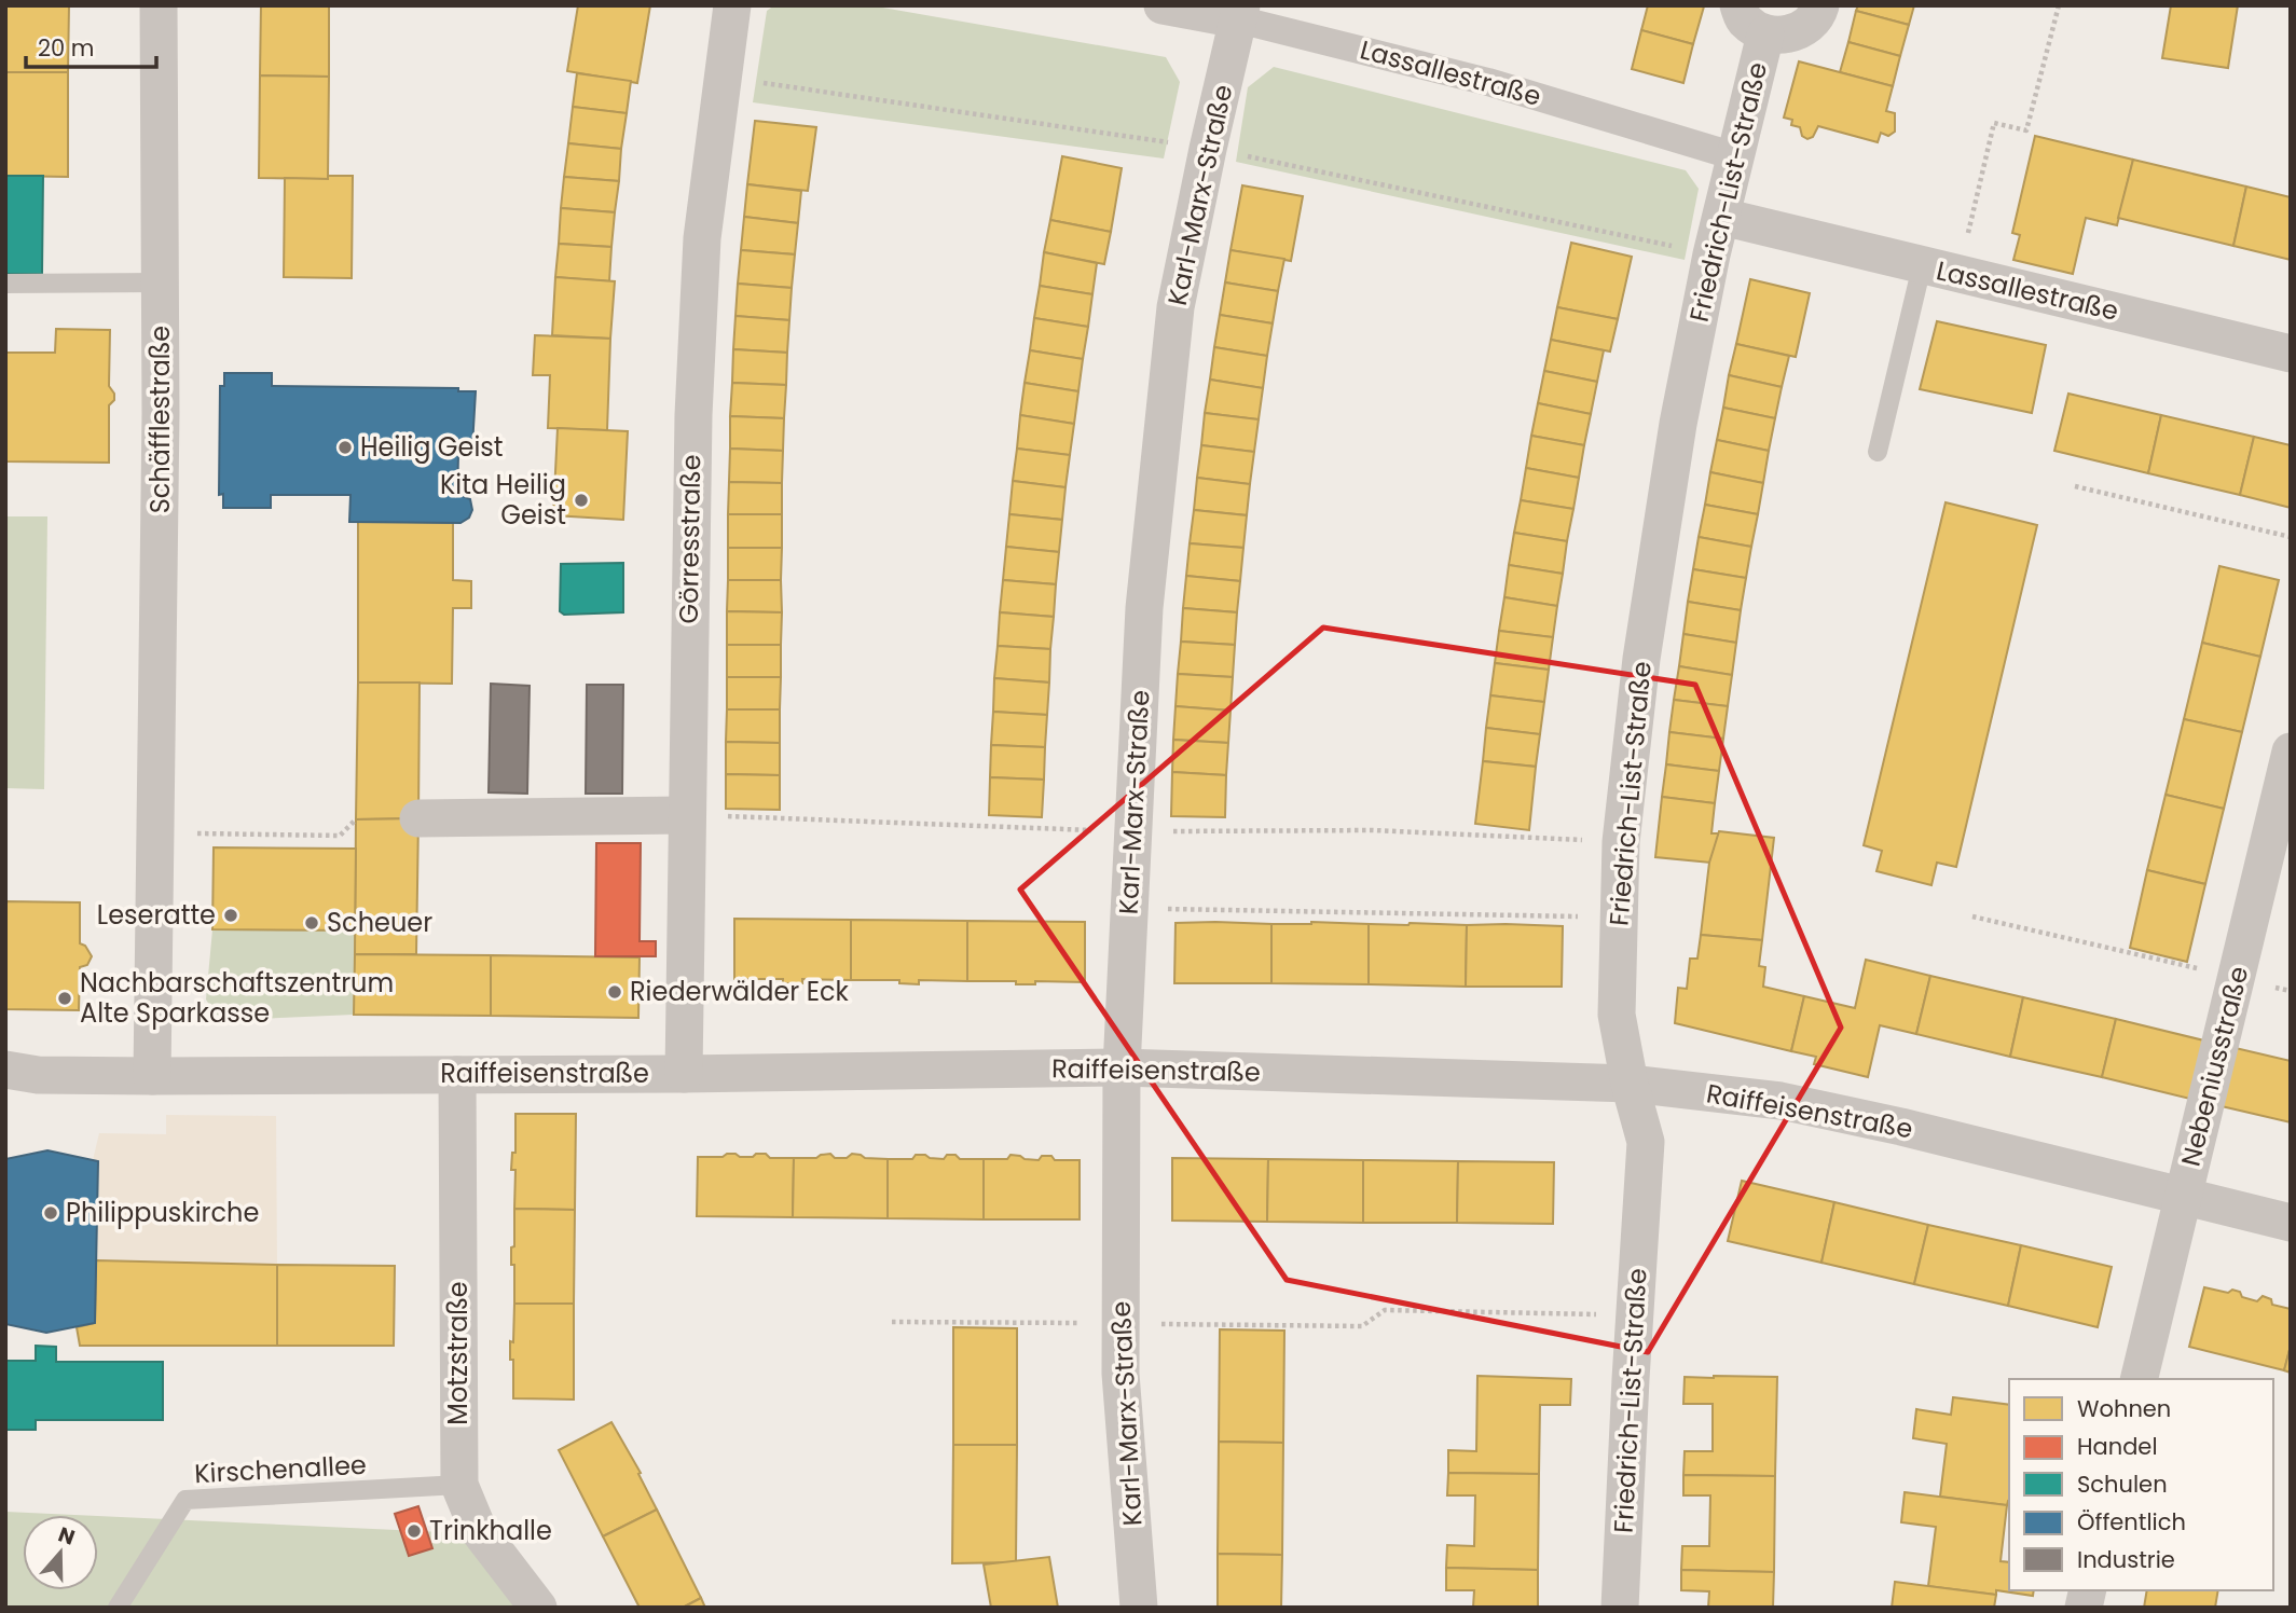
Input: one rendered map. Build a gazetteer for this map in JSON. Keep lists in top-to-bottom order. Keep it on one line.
{"streets":{"street":["Lassallestraße","Friedrich-List-Straße","Karl-Marx-Straße","Schäfflestraße","Görresstraße","Nebeniusstraße","Raiffeisenstraße","Motzstraße"],"lane":["Kirschenallee"]},"crossings":[["Lassallestraße","Friedrich-List-Straße"],["Lassallestraße","Karl-Marx-Straße"],["Friedrich-List-Straße","Raiffeisenstraße"],["Karl-Marx-Straße","Raiffeisenstraße"],["Schäfflestraße","Raiffeisenstraße"],["Görresstraße","Raiffeisenstraße"],["Nebeniusstraße","Raiffeisenstraße"],["Raiffeisenstraße","Motzstraße"],["Motzstraße","Kirschenallee"]],"places":["Heilig Geist","Kita Heilig Geist","Leseratte","Scheuer","Riederwälder Eck","Nachbarschaftszentrum Alte Sparkasse","Philippuskirche","Trinkhalle"],"legend":["Wohnen","Handel","Schulen","Öffentlich","Industrie"],"scale_bar":"20 m","north":"top"}
